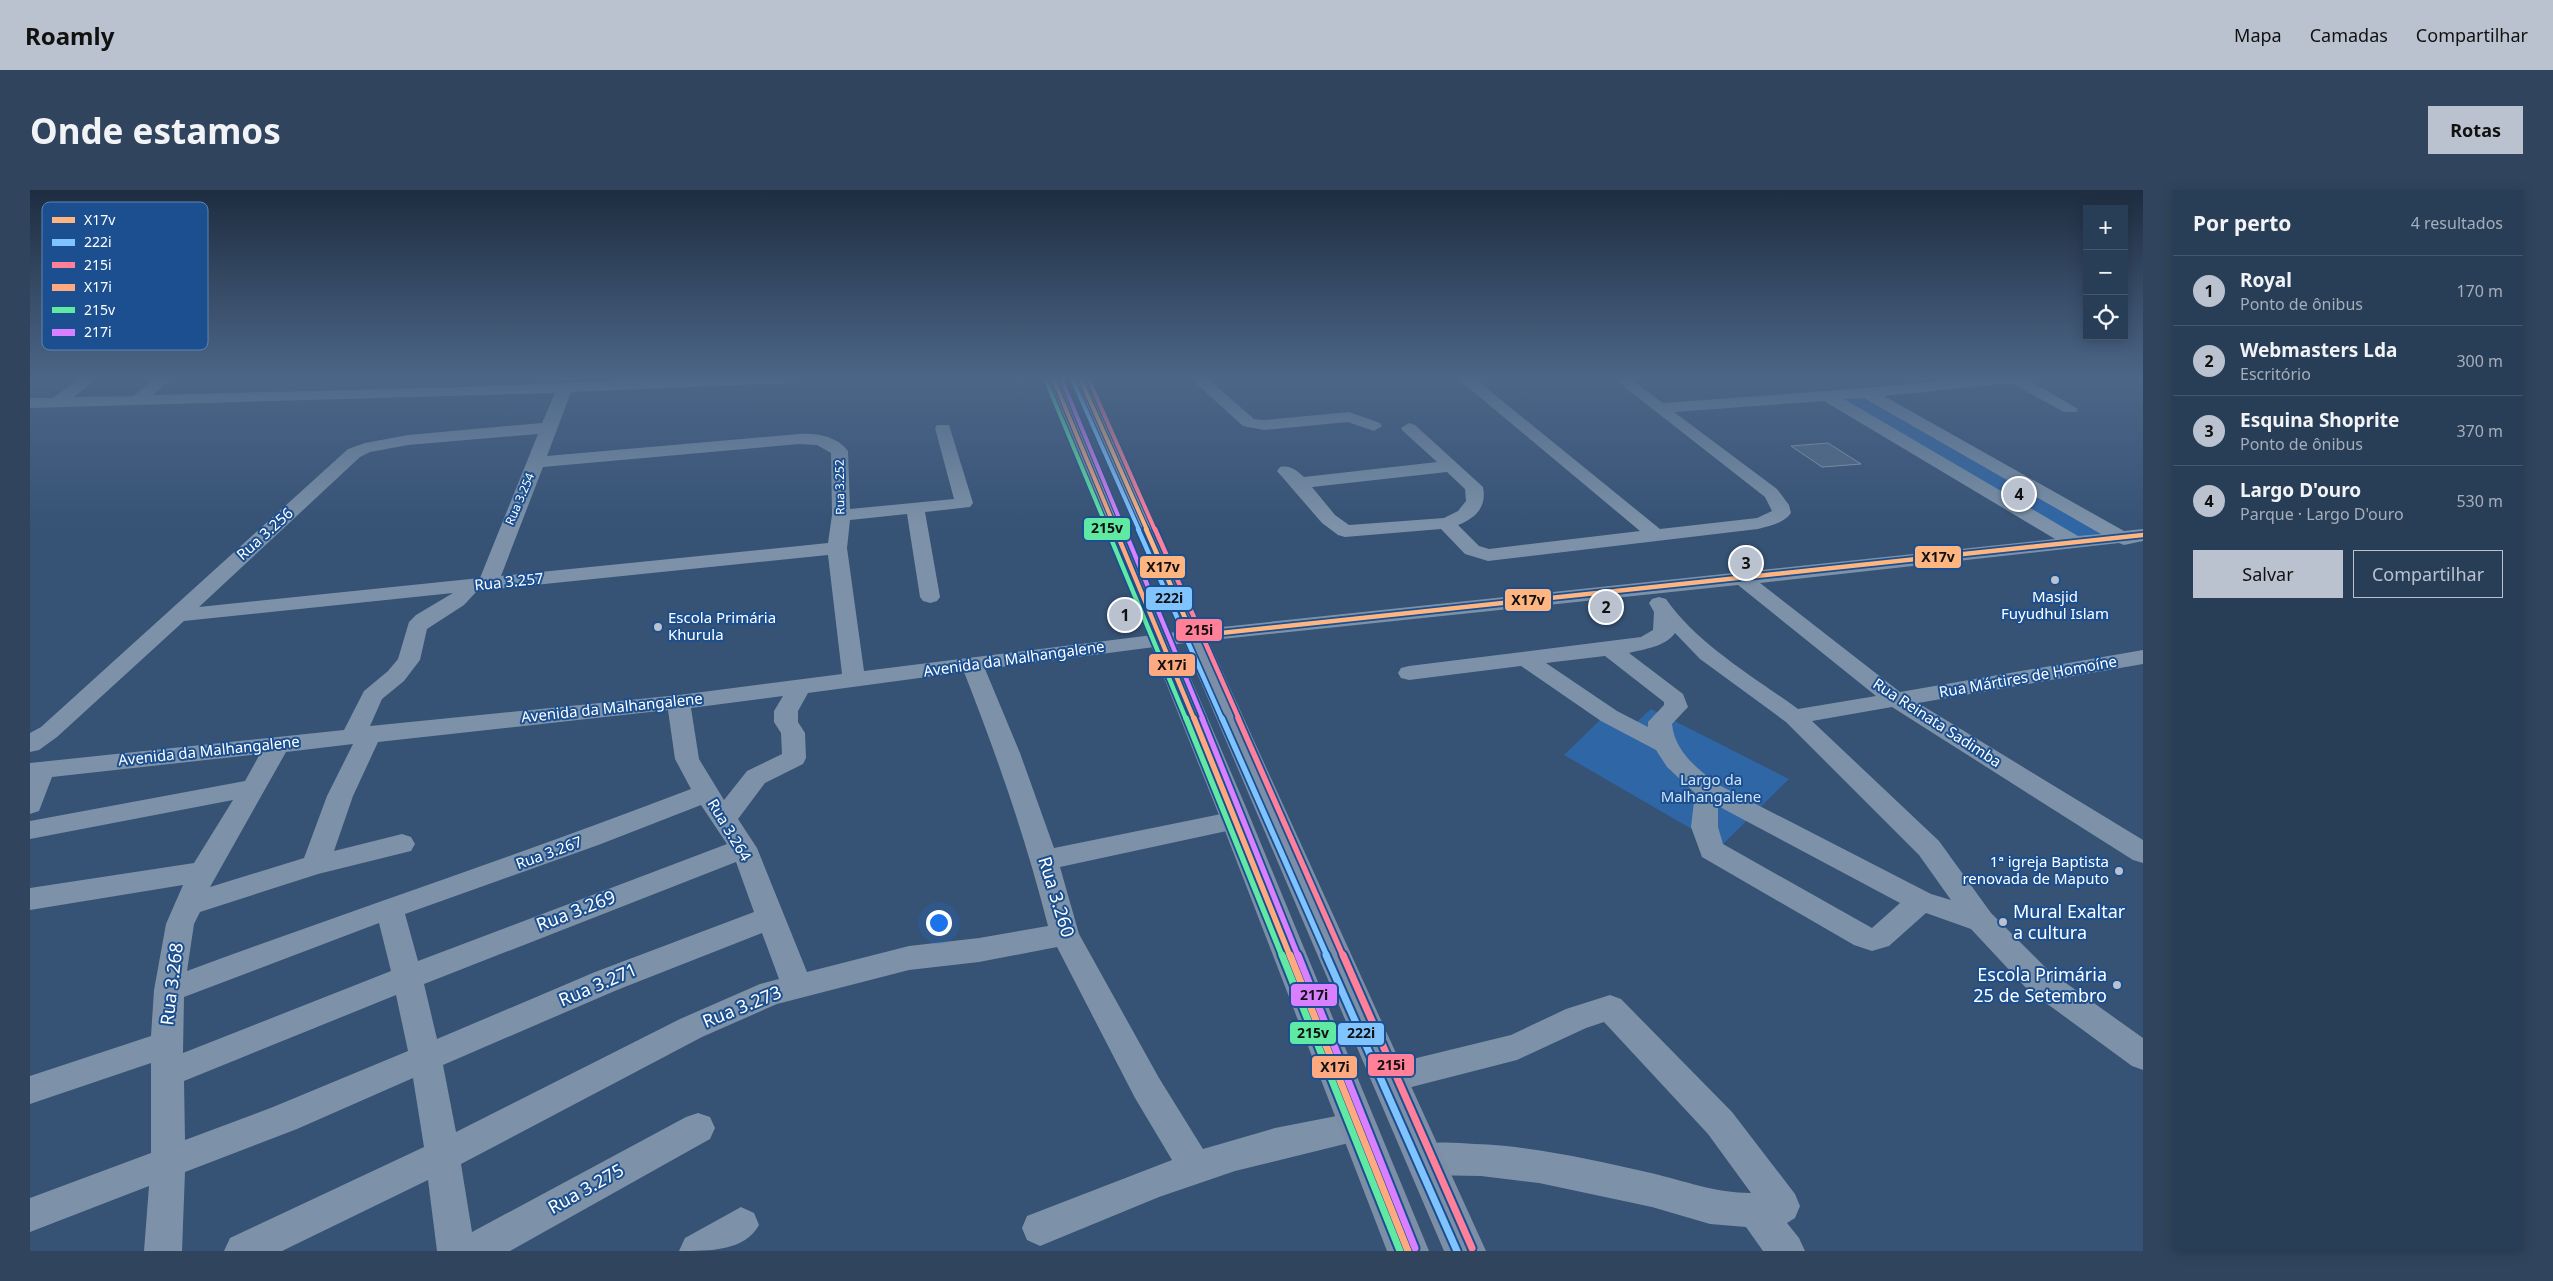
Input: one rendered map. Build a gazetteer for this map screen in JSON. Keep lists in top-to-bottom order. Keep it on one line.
{"streets":{"street":["Rua 3.252","Rua 3.254","Rua 3.256","Rua 3.257","Avenida da Malhangalene","Rua Mártires de Homoíne","Rua Reinata Sadimba","Rua 3.264","Rua 3.267","Rua 3.260","Rua 3.269","Rua 3.268","Rua 3.271","Rua 3.273","Rua 3.275"]},"crossings":[["Rua 3.252","Rua 3.254"],["Rua 3.252","Rua 3.257"],["Rua 3.252","Avenida da Malhangalene"],["Rua 3.254","Rua 3.256"],["Rua 3.254","Rua 3.257"],["Rua 3.256","Rua 3.257"],["Avenida da Malhangalene","Rua Reinata Sadimba"],["Avenida da Malhangalene","Rua 3.264"],["Avenida da Malhangalene","Rua 3.260"],["Avenida da Malhangalene","Rua 3.268"],["Rua Mártires de Homoíne","Rua Reinata Sadimba"],["Rua 3.264","Rua 3.267"],["Rua 3.264","Rua 3.269"],["Rua 3.264","Rua 3.271"],["Rua 3.264","Rua 3.273"],["Rua 3.267","Rua 3.268"],["Rua 3.260","Rua 3.273"],["Rua 3.269","Rua 3.268"],["Rua 3.268","Rua 3.271"]],"parks":["Largo da Malhangalene"],"places":["Masjid Fuyudhul Islam","Escola Primária Khurula","1ª igreja Baptista renovada de Maputo","Mural Exaltar a cultura","Escola Primária 25 de Setembro"],"lines":["transit line X17v","transit line 222i","transit line 215i","transit line X17i","transit line 215v","transit line 217i"],"legend":["X17v","222i","215i","X17i","215v","217i"],"page":{"header":"Roamly","nav":["Mapa","Camadas","Compartilhar"],"buttons":["Rotas",["Salvar","Compartilhar"]],"title":"Onde estamos","heading":["Por perto","4 resultados"],"map_buttons":["+","−"],"list":[{"mark":"1","name":"Royal","note":"Ponto de ônibus","value":"170 m"},{"mark":"2","name":"Webmasters Lda","note":"Escritório","value":"300 m"},{"mark":"3","name":"Esquina Shoprite","note":"Ponto de ônibus","value":"370 m"},{"mark":"4","name":"Largo D'ouro","note":"Parque · Largo D'ouro","value":"530 m"}],"pins":["4","3","2","1"]}}
